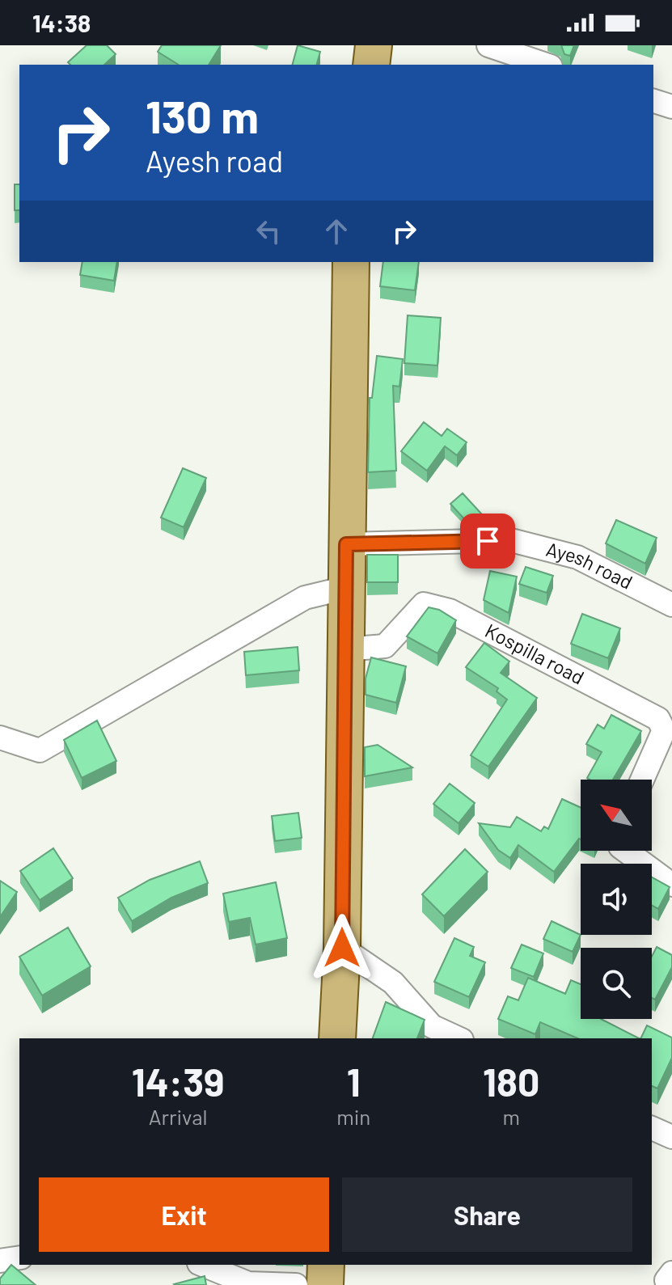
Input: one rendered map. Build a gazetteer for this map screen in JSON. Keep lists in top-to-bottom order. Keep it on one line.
{"streets":{"street":["Ayesh road","Kospilla road"]},"north":"top left","page":{"status":"14:38","turn":["130 m","Ayesh road"],"eta":["14:39","Arrival","1","min","180","m"],"buttons":["Exit","Share"]}}
